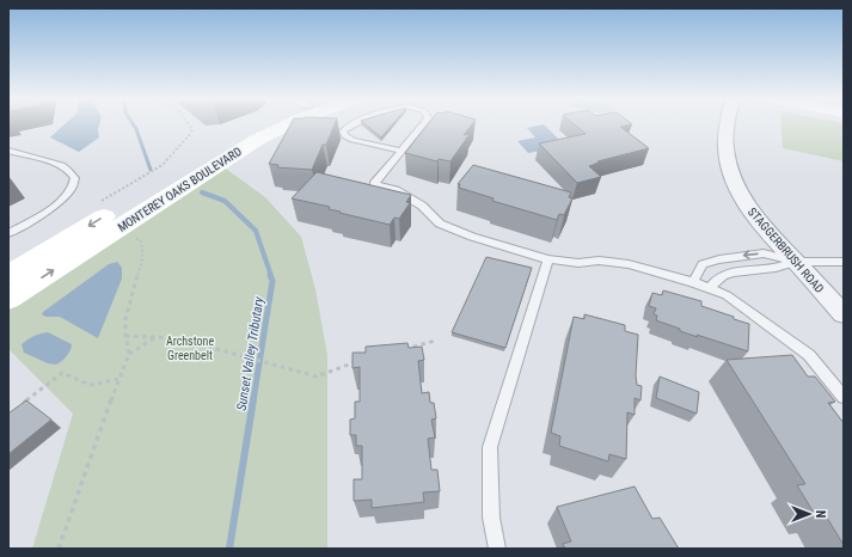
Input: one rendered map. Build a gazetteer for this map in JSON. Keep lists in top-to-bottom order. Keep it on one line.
{"streets":{"street":["MONTEREY OAKS BOULEVARD","STAGGERBRUSH ROAD"]},"water":["Sunset Valley Tributary"],"parks":["Archstone Greenbelt"],"north":"right"}
